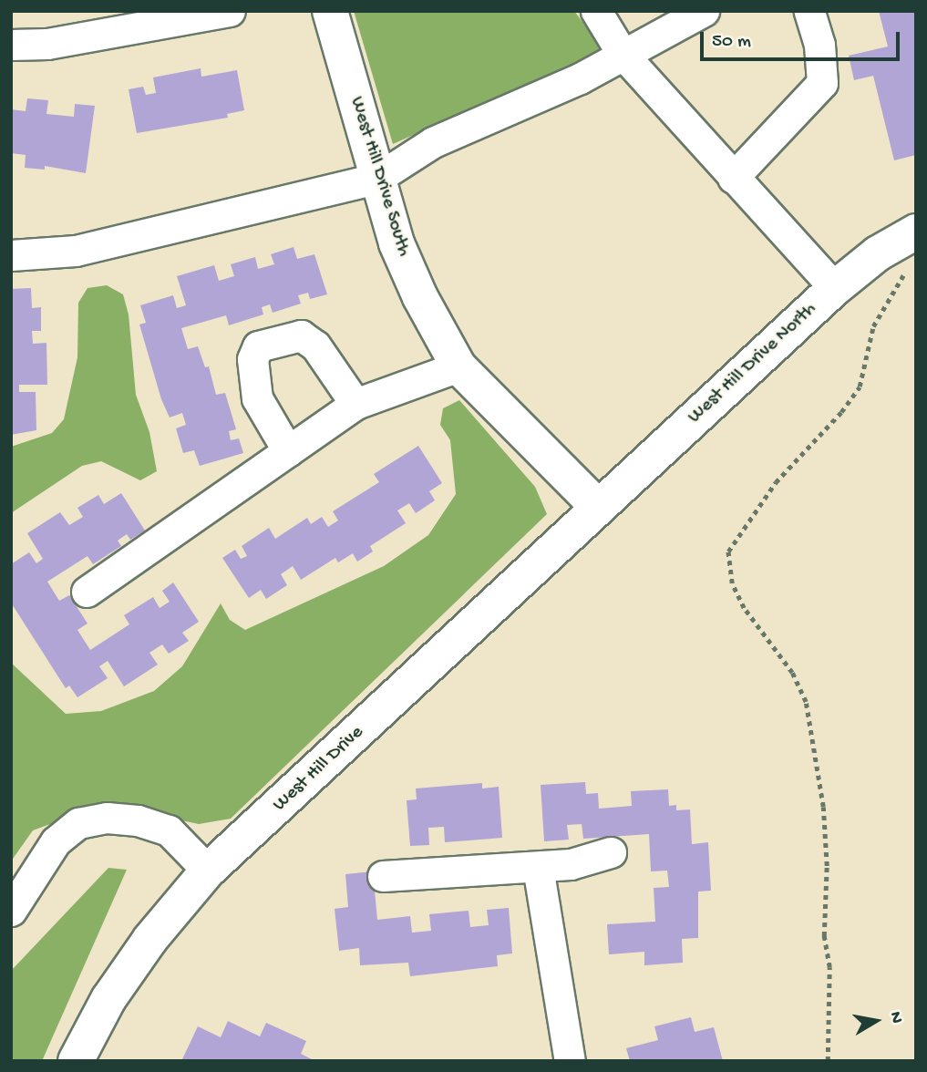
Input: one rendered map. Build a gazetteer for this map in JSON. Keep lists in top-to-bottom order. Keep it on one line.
{"streets":{"street":["West Hill Drive South","West Hill Drive North","West Hill Drive"]},"crossings":[["West Hill Drive South","West Hill Drive North"],["West Hill Drive South","West Hill Drive"],["West Hill Drive North","West Hill Drive"]],"scale_bar":"50 m","north":"right"}
